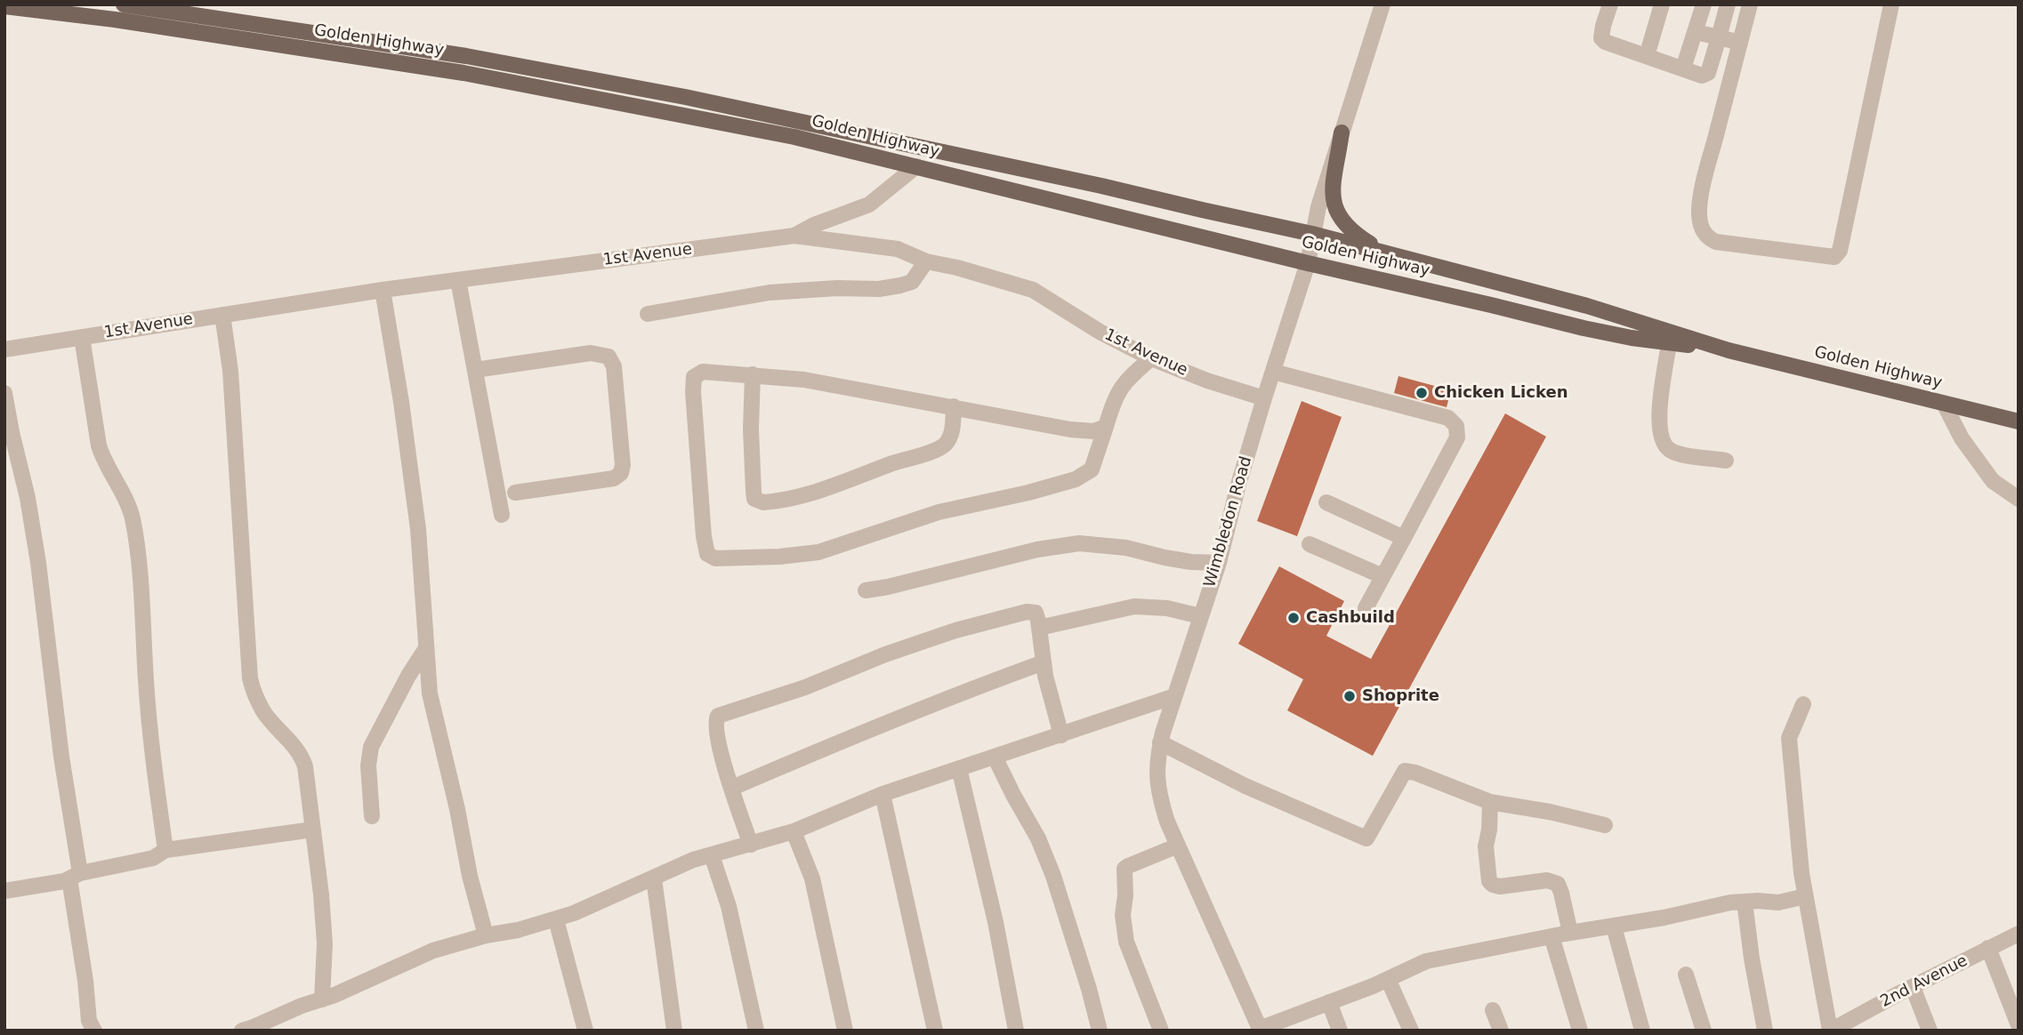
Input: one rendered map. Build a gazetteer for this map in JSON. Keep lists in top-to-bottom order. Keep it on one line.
{"streets":{"main road":["Golden Highway"],"street":["1st Avenue","Wimbledon Road","2nd Avenue"]},"crossings":[["Golden Highway","Wimbledon Road"],["1st Avenue","Wimbledon Road"]],"places":["Chicken Licken","Cashbuild","Shoprite"]}
